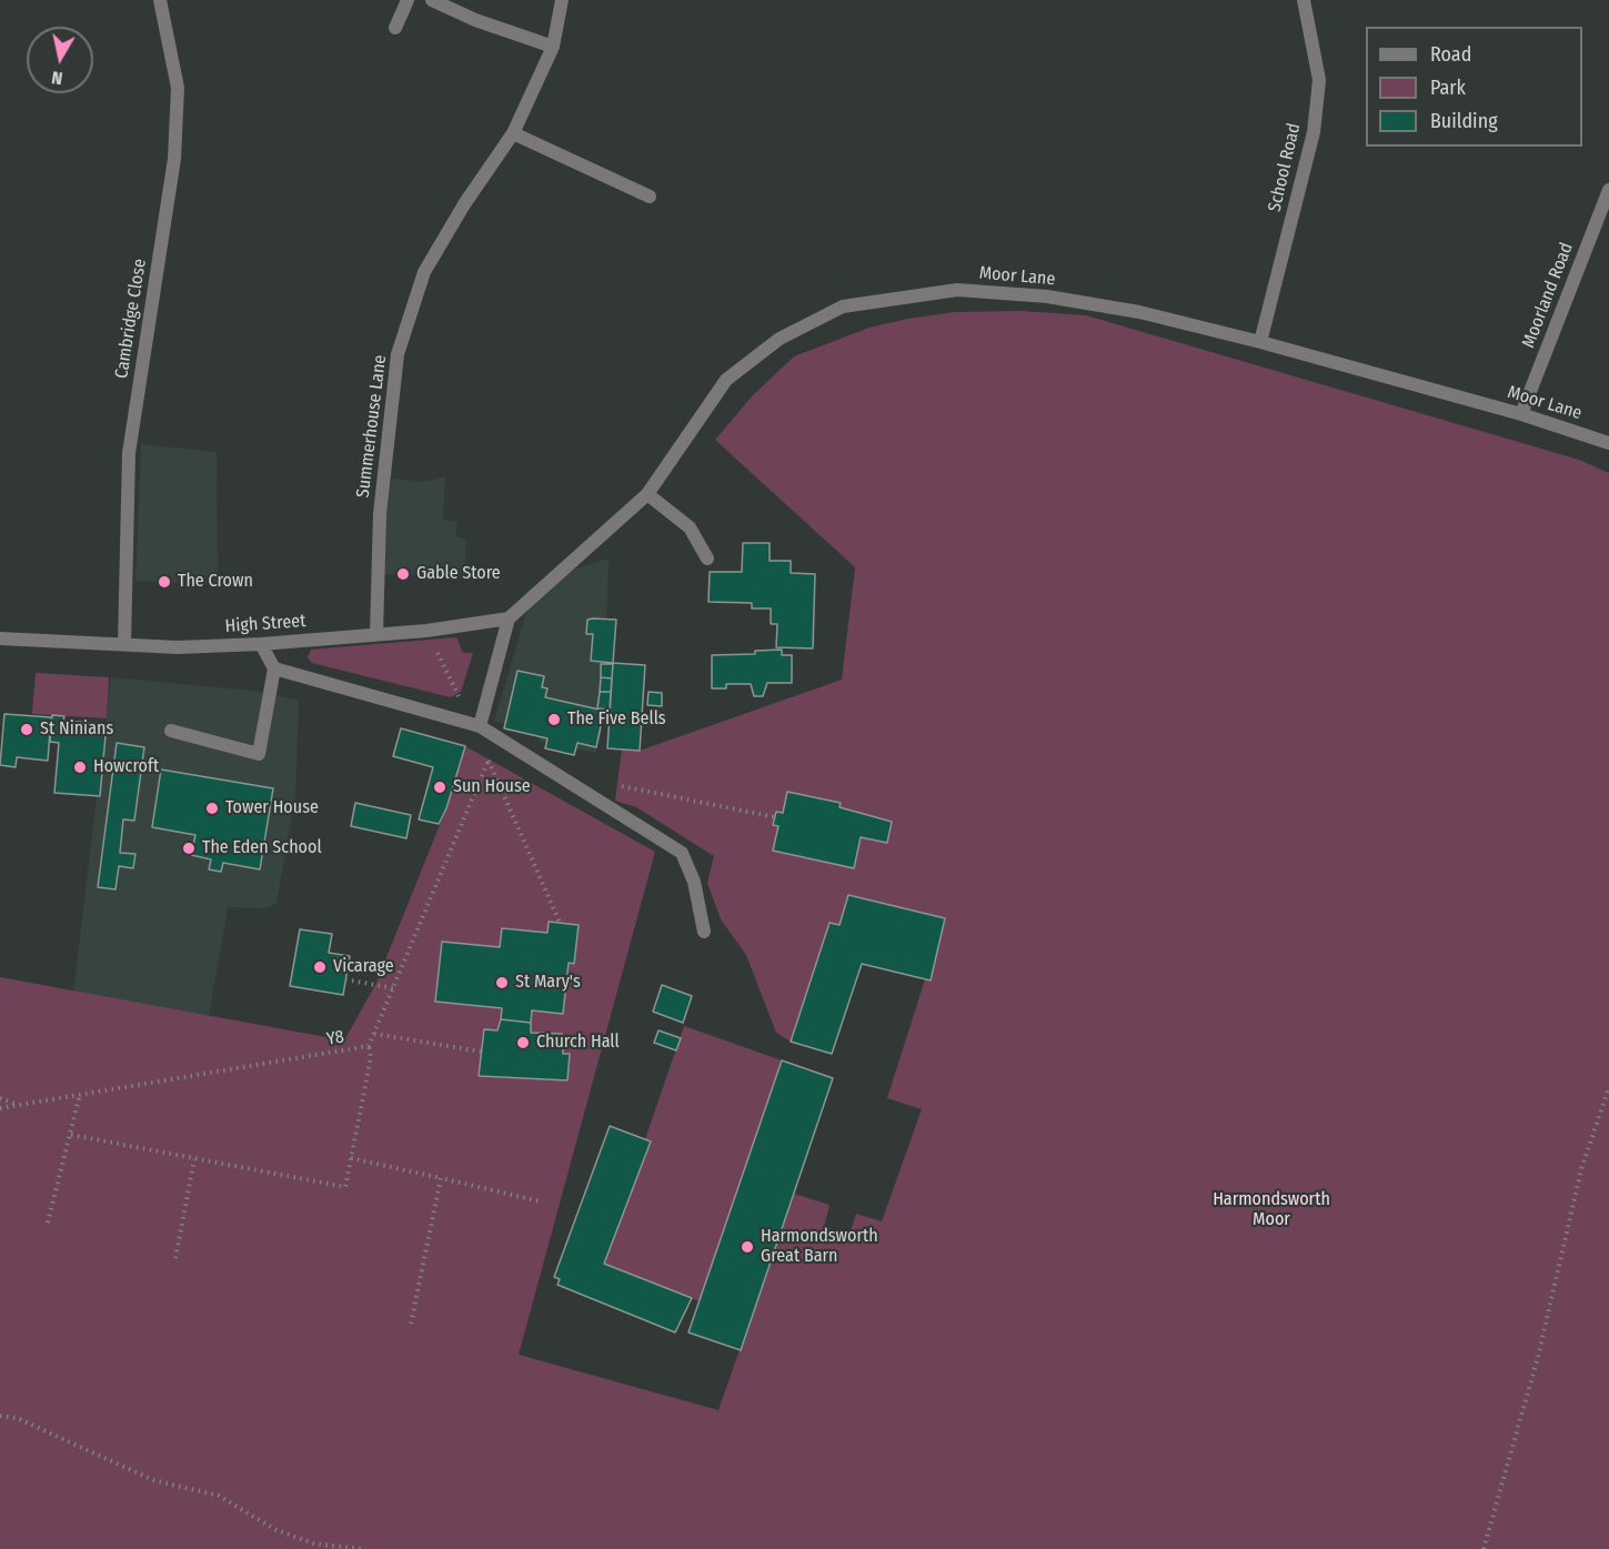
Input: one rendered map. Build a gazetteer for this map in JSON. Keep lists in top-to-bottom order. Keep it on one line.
{"streets":{"street":["School Road","Moor Lane","Moorland Road","Cambridge Close","Summerhouse Lane","High Street"],"path":["Y8"]},"crossings":[["School Road","Moor Lane"],["Moor Lane","Moorland Road"],["Moor Lane","High Street"],["Cambridge Close","High Street"],["Summerhouse Lane","High Street"]],"parks":["Harmondsworth Moor"],"places":["Gable Store","The Crown","The Five Bells","St Ninians","Howcroft","Sun House","Tower House","The Eden School","Vicarage","St Mary's","Church Hall","Harmondsworth Great Barn"],"legend":["Road","Park","Building"],"north":"bottom"}
